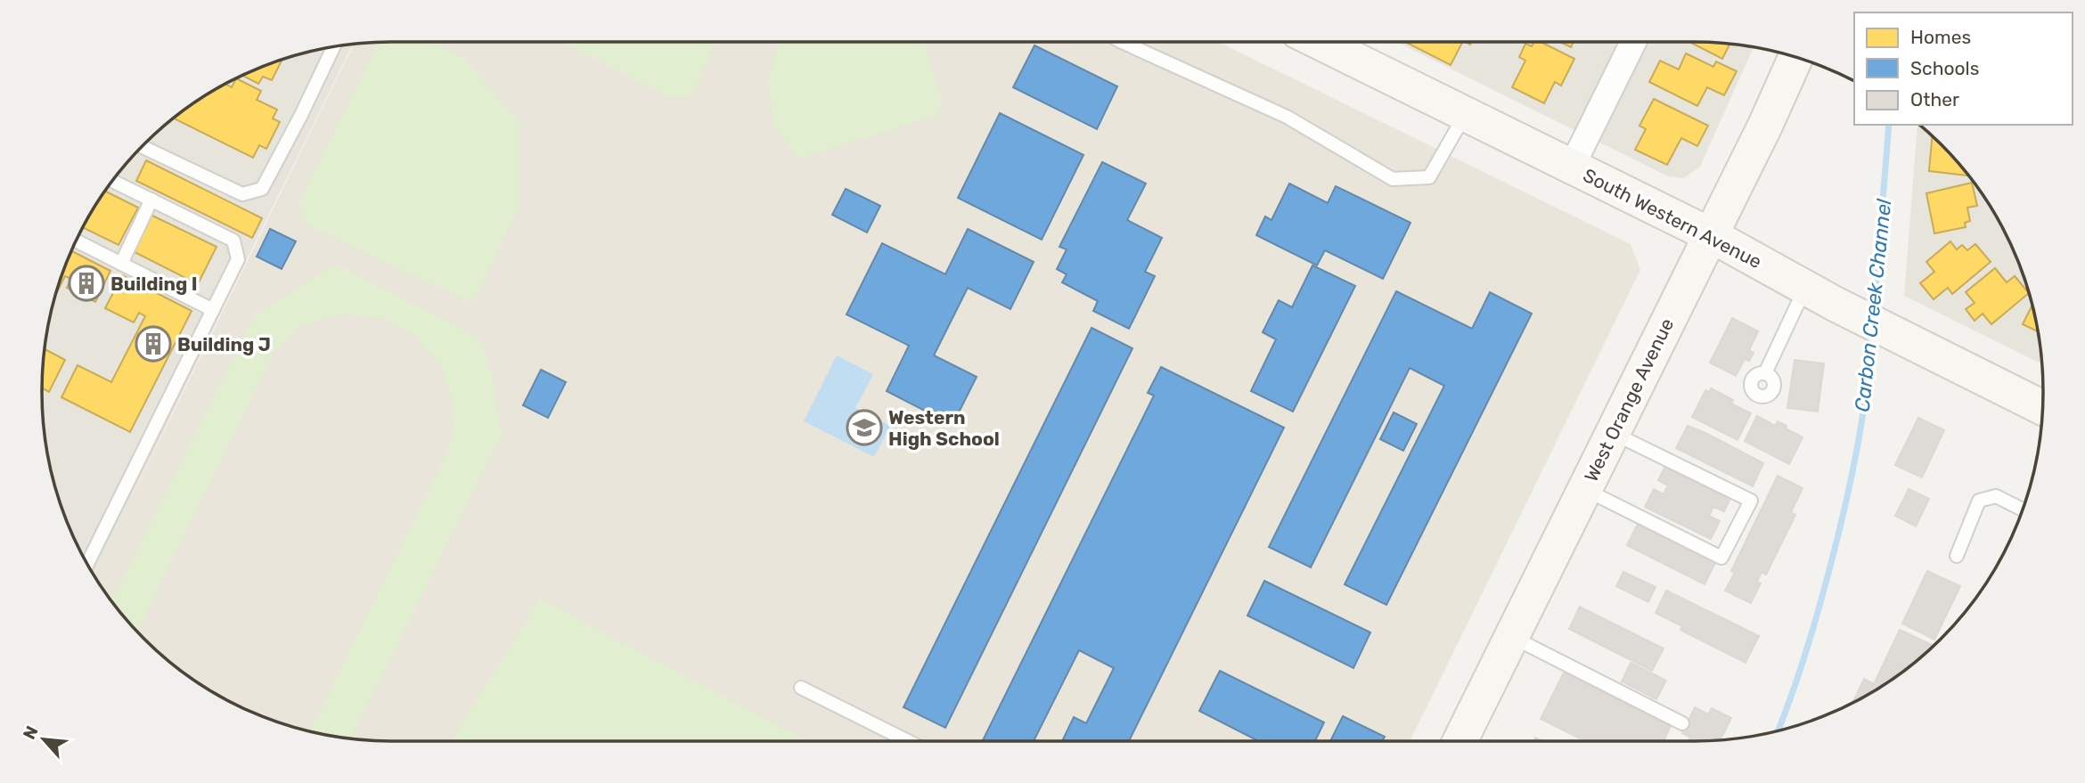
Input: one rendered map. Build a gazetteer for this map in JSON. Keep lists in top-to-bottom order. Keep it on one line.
{"streets":{"street":["South Western Avenue","West Orange Avenue"]},"crossings":[["South Western Avenue","West Orange Avenue"]],"water":["Carbon Creek Channel"],"places":{"building":["Building I","Building J"],"school or university":["Western High School"]},"legend":["Homes","Schools","Other"],"north":"top left"}
